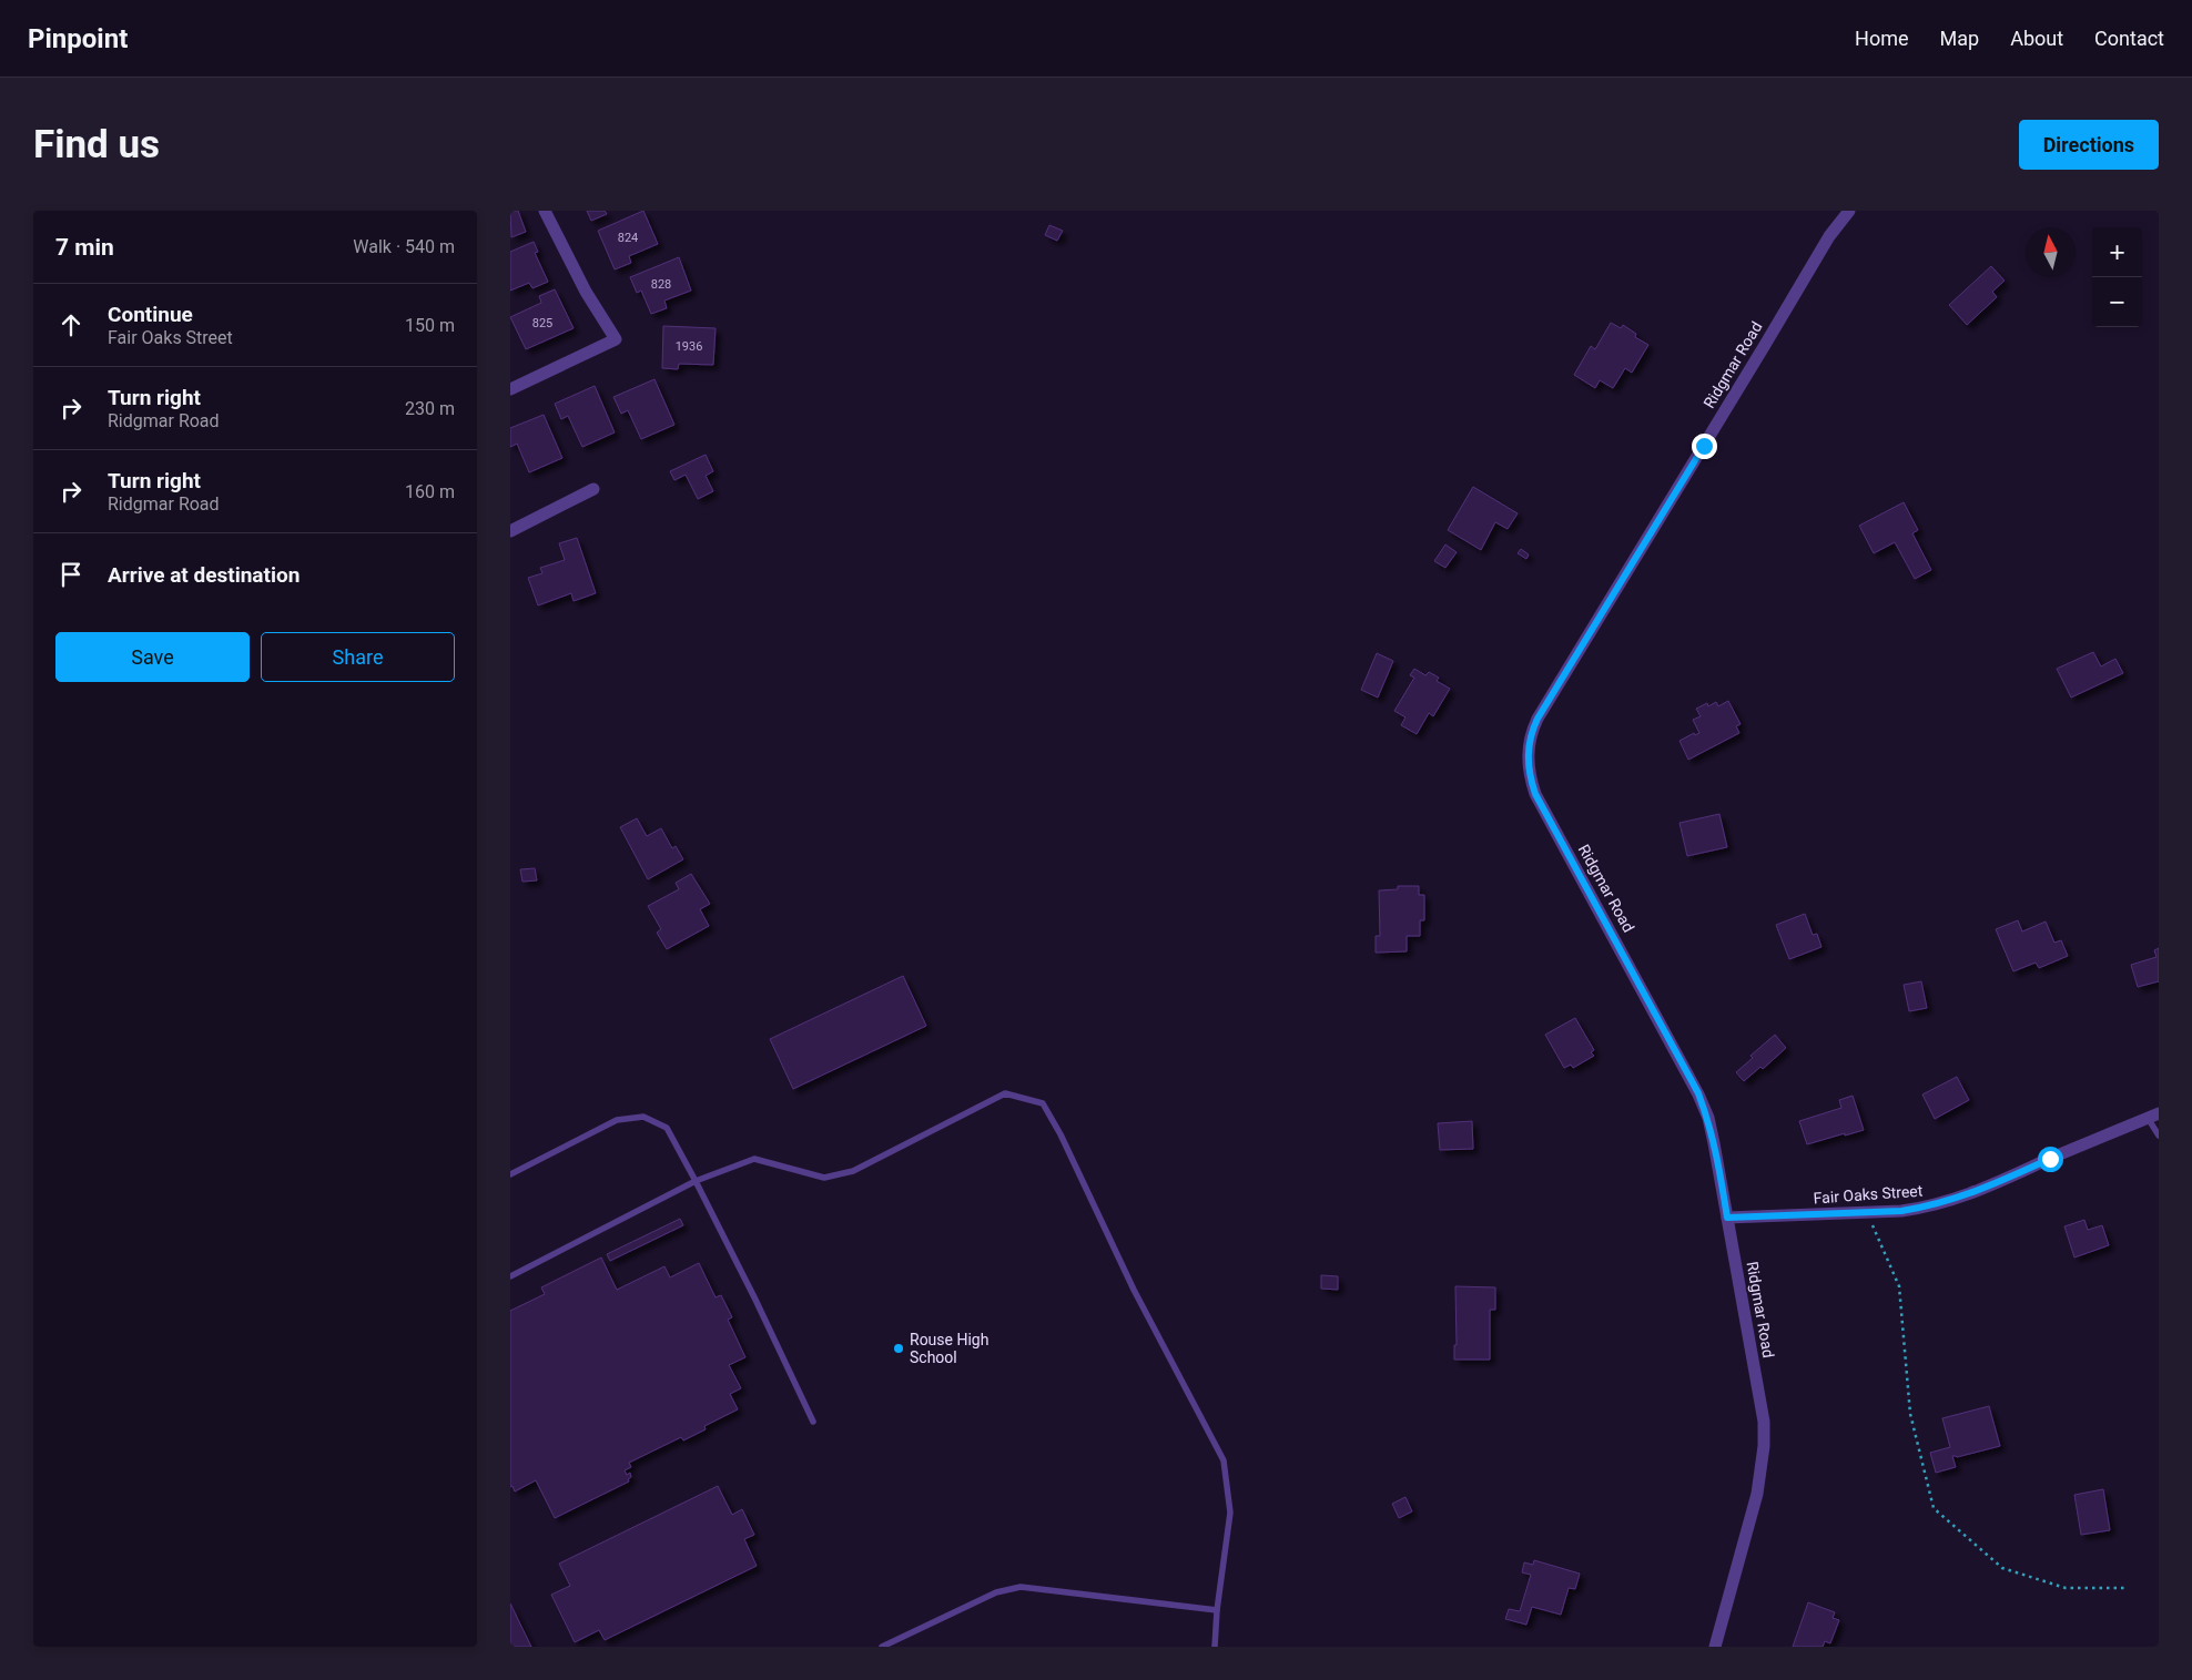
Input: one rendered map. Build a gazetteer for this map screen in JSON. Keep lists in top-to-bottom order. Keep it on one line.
{"streets":{"street":["Ridgmar Road","Fair Oaks Street"]},"crossings":[["Ridgmar Road","Fair Oaks Street"]],"places":["Rouse High School"],"house_numbers":["824","828","825","1936"],"north":"top","page":{"header":"Pinpoint","nav":["Home","Map","About","Contact"],"buttons":["Directions",["Save","Share"]],"title":"Find us","heading":["7 min","Walk · 540 m"],"map_buttons":["+","−"],"list":[["Continue","Fair Oaks Street","150 m"],["Turn right","Ridgmar Road","230 m"],["Turn right","Ridgmar Road","160 m"],"Arrive at destination"]}}
